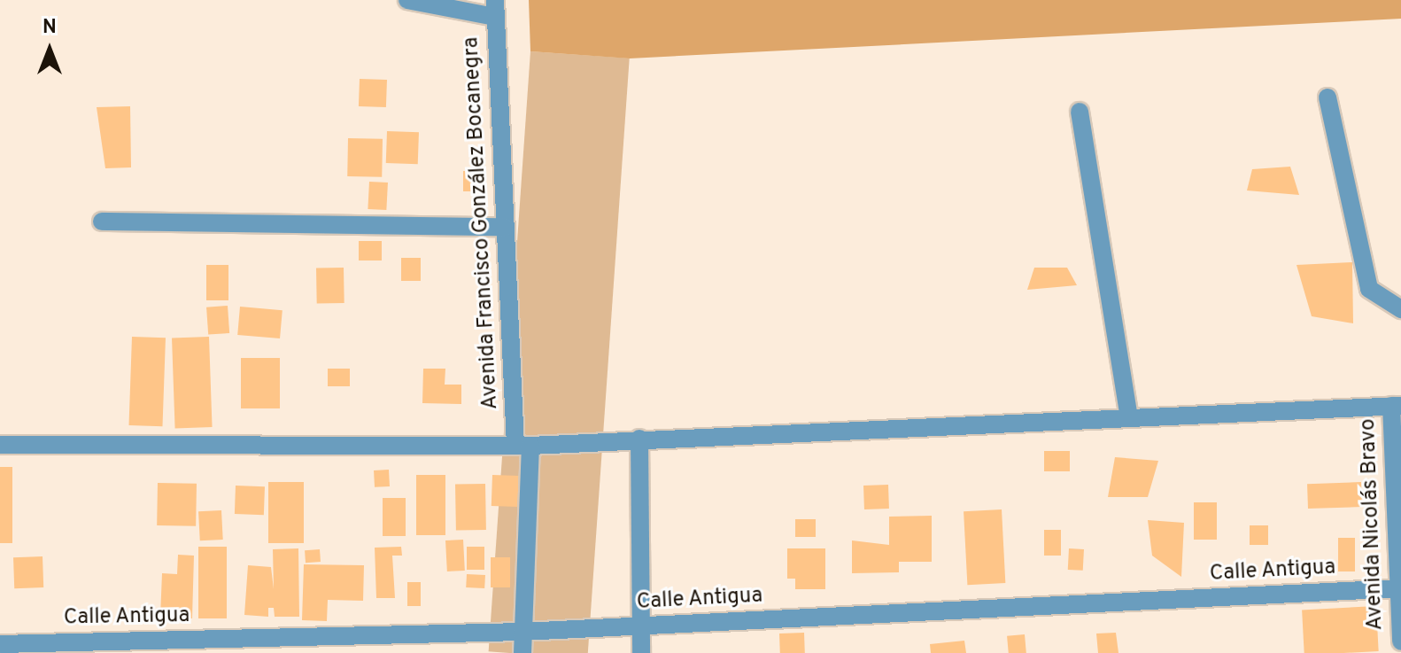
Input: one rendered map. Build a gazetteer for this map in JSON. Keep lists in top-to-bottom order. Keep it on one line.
{"streets":{"street":["Avenida Francisco González Bocanegra","Avenida Nicolás Bravo","Calle Antigua"]},"crossings":[["Avenida Francisco González Bocanegra","Calle Antigua"],["Avenida Nicolás Bravo","Calle Antigua"]],"north":"top"}
